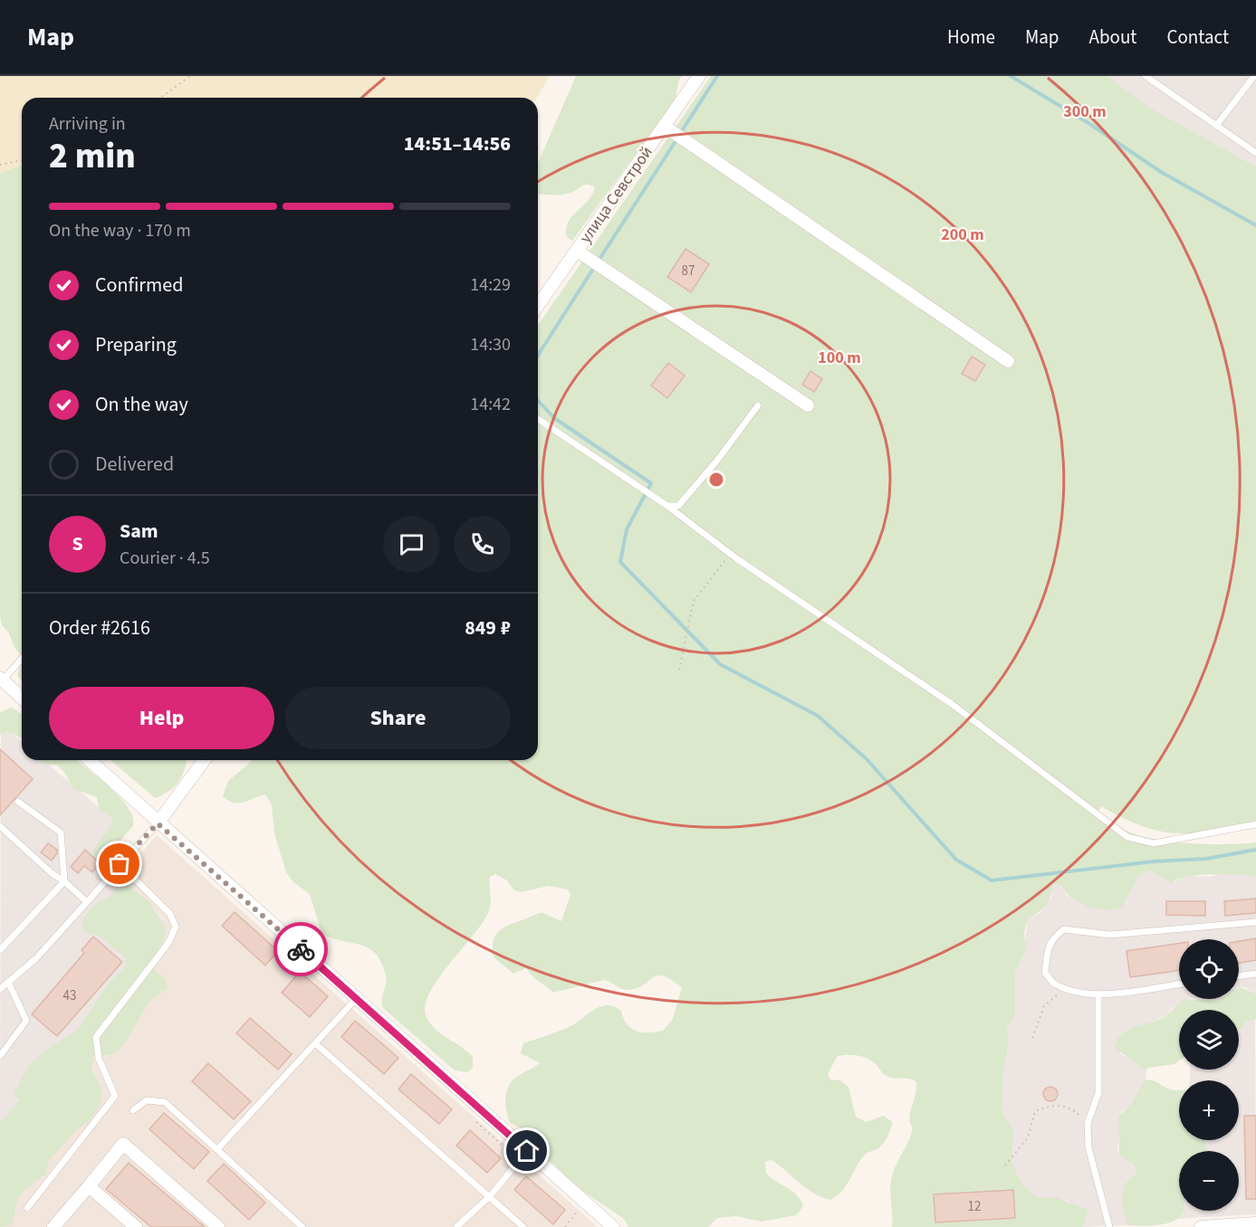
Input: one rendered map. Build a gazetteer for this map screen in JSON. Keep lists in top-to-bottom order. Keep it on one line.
{"streets":{"street":["улица Севстрой"]},"house_numbers":["87","43","12"],"page":{"header":"Map","nav":["Home","Map","About","Contact"],"heading":["2 min","Arriving in","14:51–14:56"],"panel":["Sam","Courier · 4.5","Order #2616","849 ₽"],"bar":"On the way · 170 m","list":[["Confirmed","14:29"],["Preparing","14:30"],["On the way","14:42"],"Delivered"],"round":"S","buttons":["Help","Share"],"map_buttons":["+","−"]},"rings":["300 m","200 m","100 m"]}
